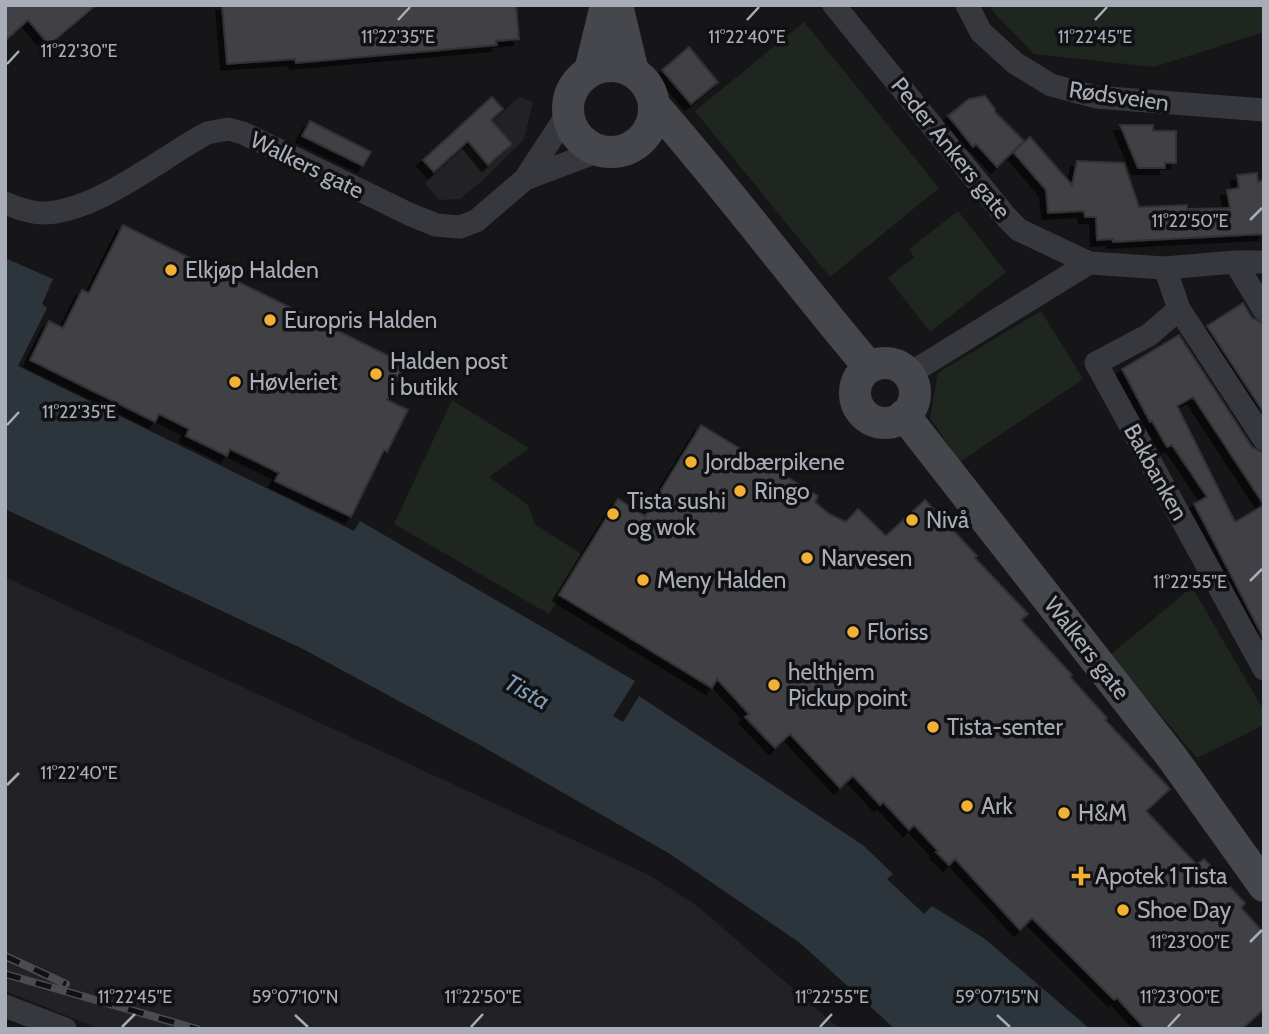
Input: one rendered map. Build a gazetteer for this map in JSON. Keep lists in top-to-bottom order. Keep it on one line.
{"streets":{"street":["Rødsveien","Peder Ankers gate","Walkers gate","Bakbanken"]},"water":["Tista"],"places":{"other":["Elkjøp Halden","Europris Halden","Halden post i butikk","Høvleriet","Jordbærpikene","Ringo","Tista sushi og wok","Nivå","Narvesen","Meny Halden","Floriss","helthjem Pickup point","Tista-senter","Ark","H&M","Shoe Day"],"health":["Apotek 1 Tista"]},"coordinates":["11°22'35\"E","11°22'40\"E","11°22'45\"E","11°22'30\"E","11°22'50\"E","11°22'55\"E","11°23'00\"E","59°07'10\"N","59°07'15\"N"]}
